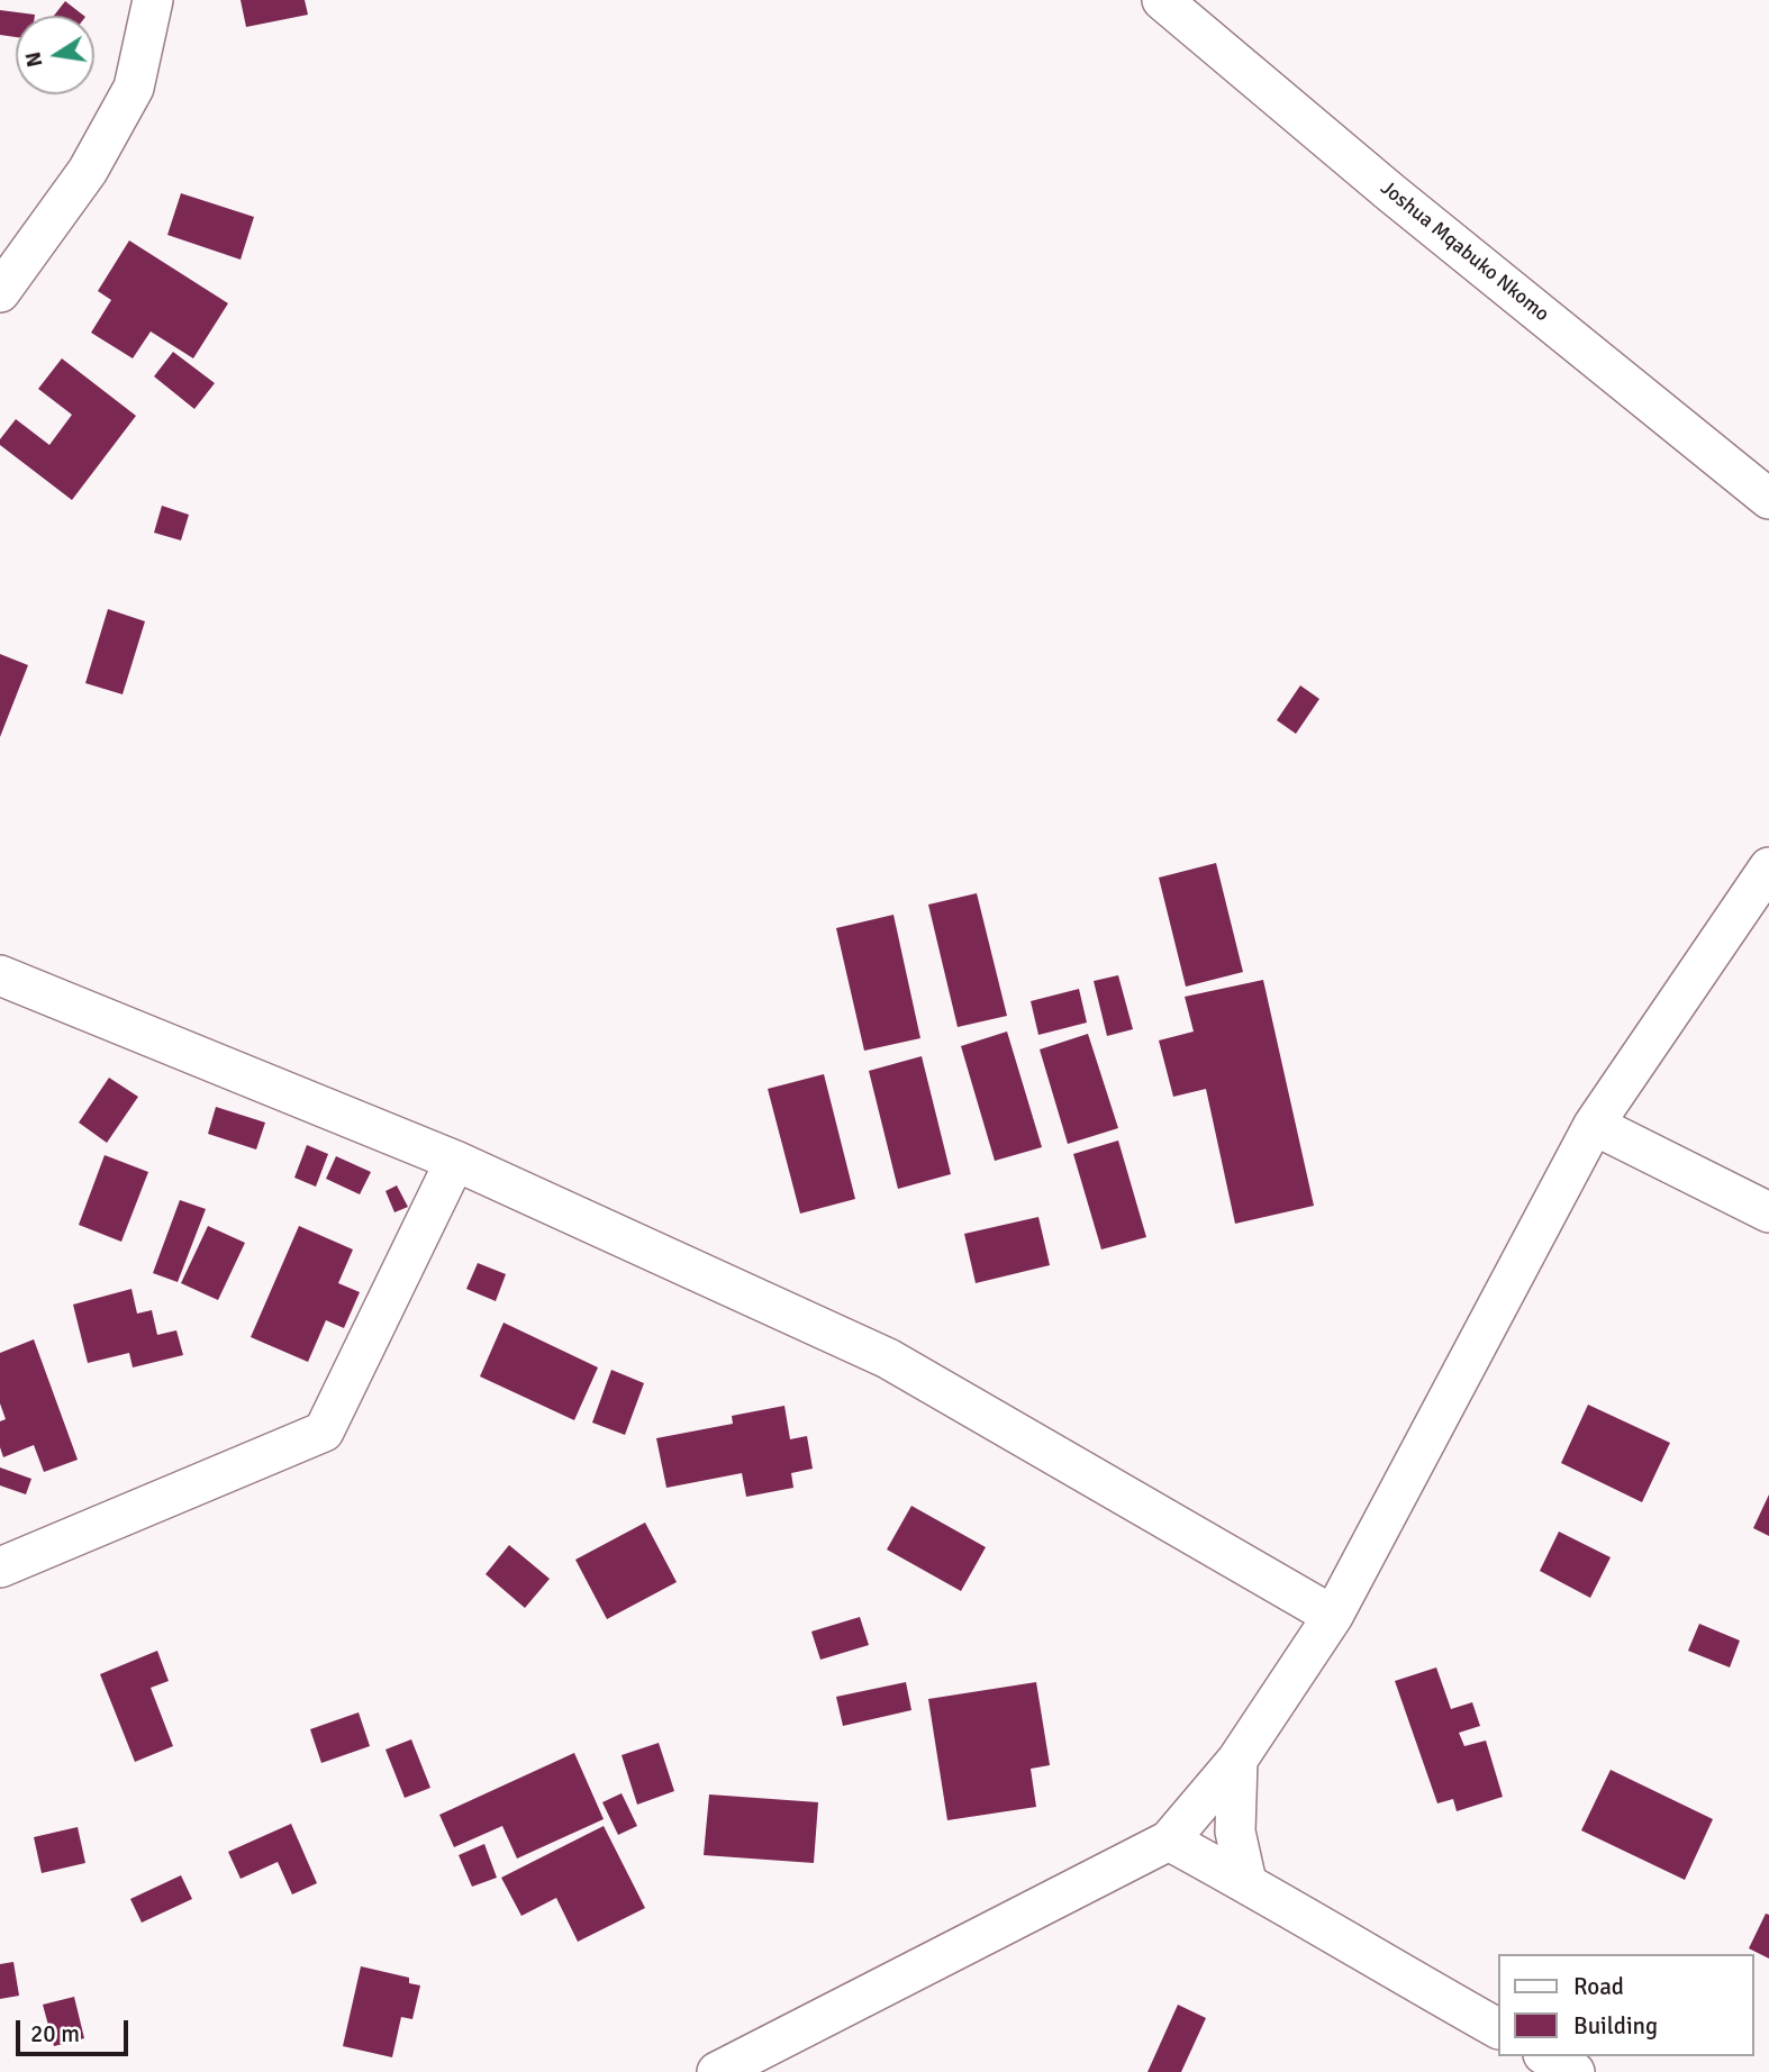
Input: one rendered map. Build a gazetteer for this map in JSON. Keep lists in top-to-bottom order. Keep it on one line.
{"streets":{"street":["Joshua Mqabuko Nkomo"]},"legend":["Road","Building"],"scale_bar":"20 m","north":"left"}
